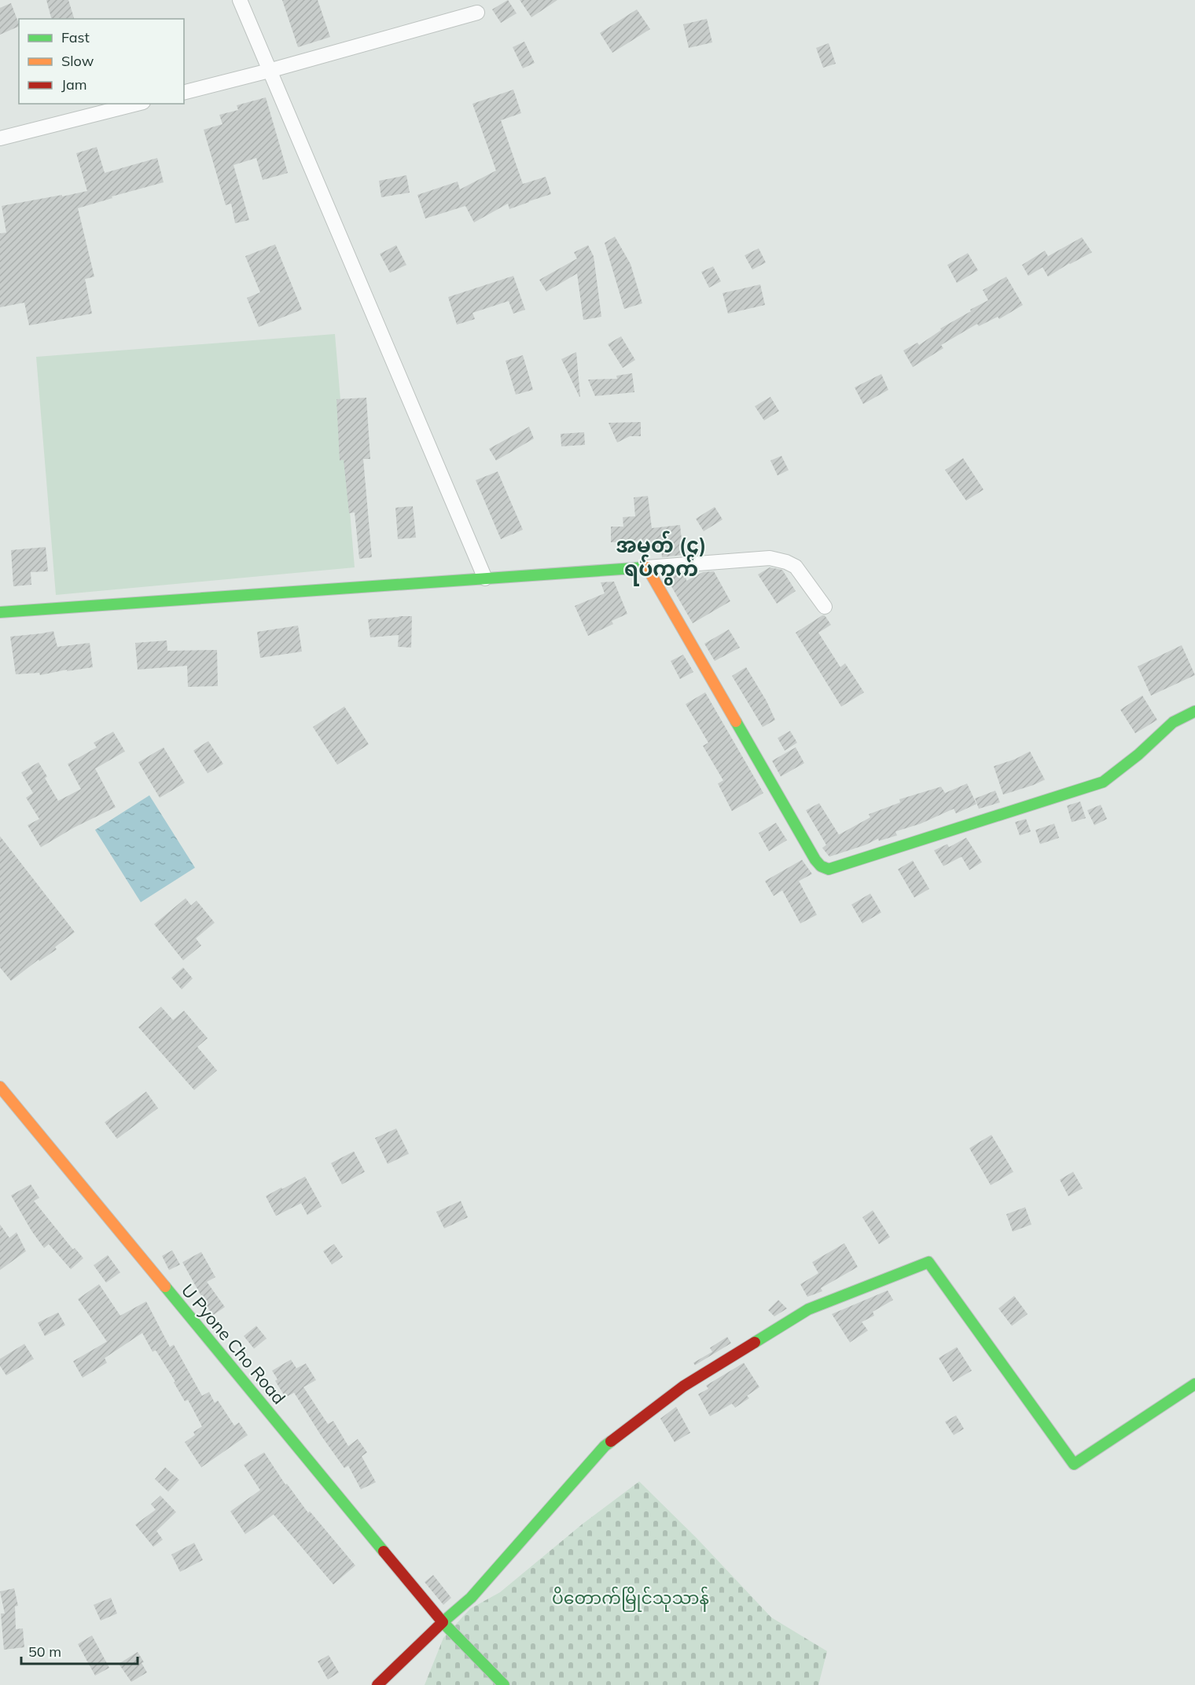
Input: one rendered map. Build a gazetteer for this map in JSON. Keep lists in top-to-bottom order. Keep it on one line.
{"streets":{"street":["U Pyone Cho Road"]},"districts":["အမှတ် (၄) ရပ်ကွက်"],"parks":["ပိတောက်မြိုင်သုသာန်"],"legend":["Fast","Slow","Jam"],"scale_bar":"50 m"}
